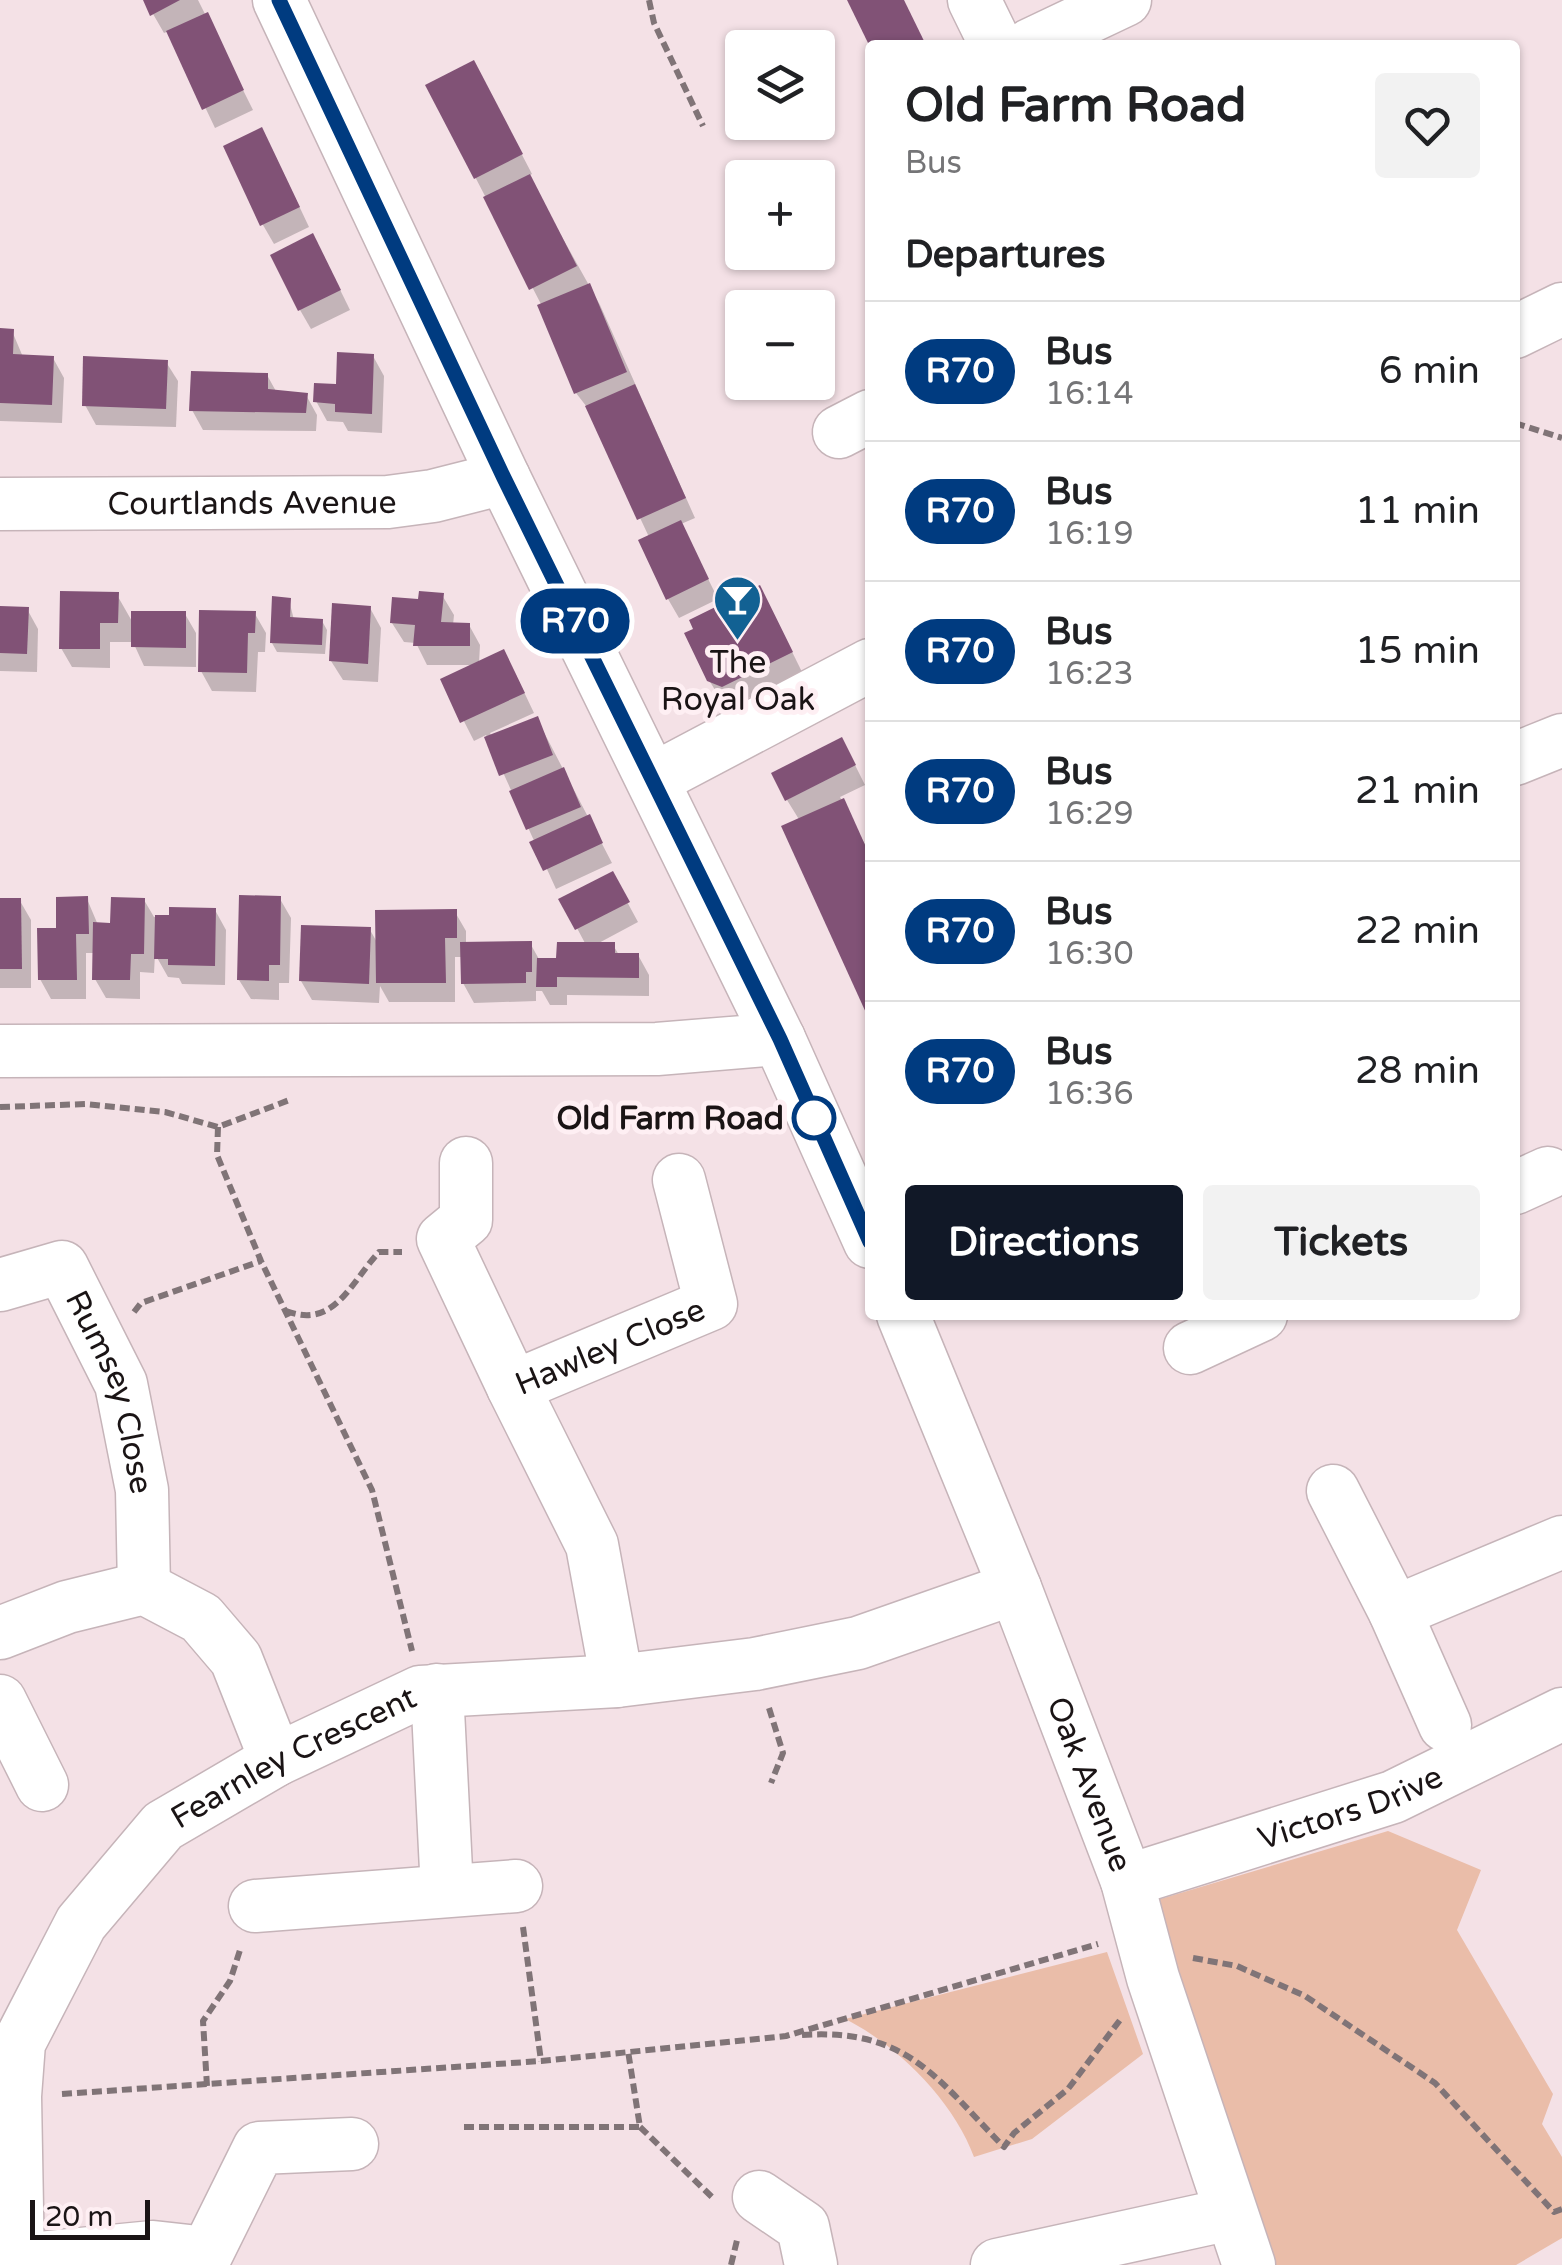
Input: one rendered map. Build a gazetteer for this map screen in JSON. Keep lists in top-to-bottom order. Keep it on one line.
{"streets":{"street":["Courtlands Avenue","Hawley Close","Rumsey Close","Fearnley Crescent","Oak Avenue","Victors Drive"]},"crossings":[["Hawley Close","Fearnley Crescent"],["Fearnley Crescent","Oak Avenue"],["Oak Avenue","Victors Drive"]],"places":{"bar":["The Royal Oak"],"other":["Old Farm Road"]},"lines":["bus line R70"],"scale_bar":"20 m","page":{"on_map":"R70","map_buttons":["+","−"],"heading":[["Old Farm Road","Bus"],"Departures"],"list":[{"mark":"R70","name":"Bus","note":"16:14","value":"6 min"},{"mark":"R70","name":"Bus","note":"16:19","value":"11 min"},{"mark":"R70","name":"Bus","note":"16:23","value":"15 min"},{"mark":"R70","name":"Bus","note":"16:29","value":"21 min"},{"mark":"R70","name":"Bus","note":"16:30","value":"22 min"},{"mark":"R70","name":"Bus","note":"16:36","value":"28 min"}],"buttons":["Directions","Tickets"],"scale":"20 m"}}
